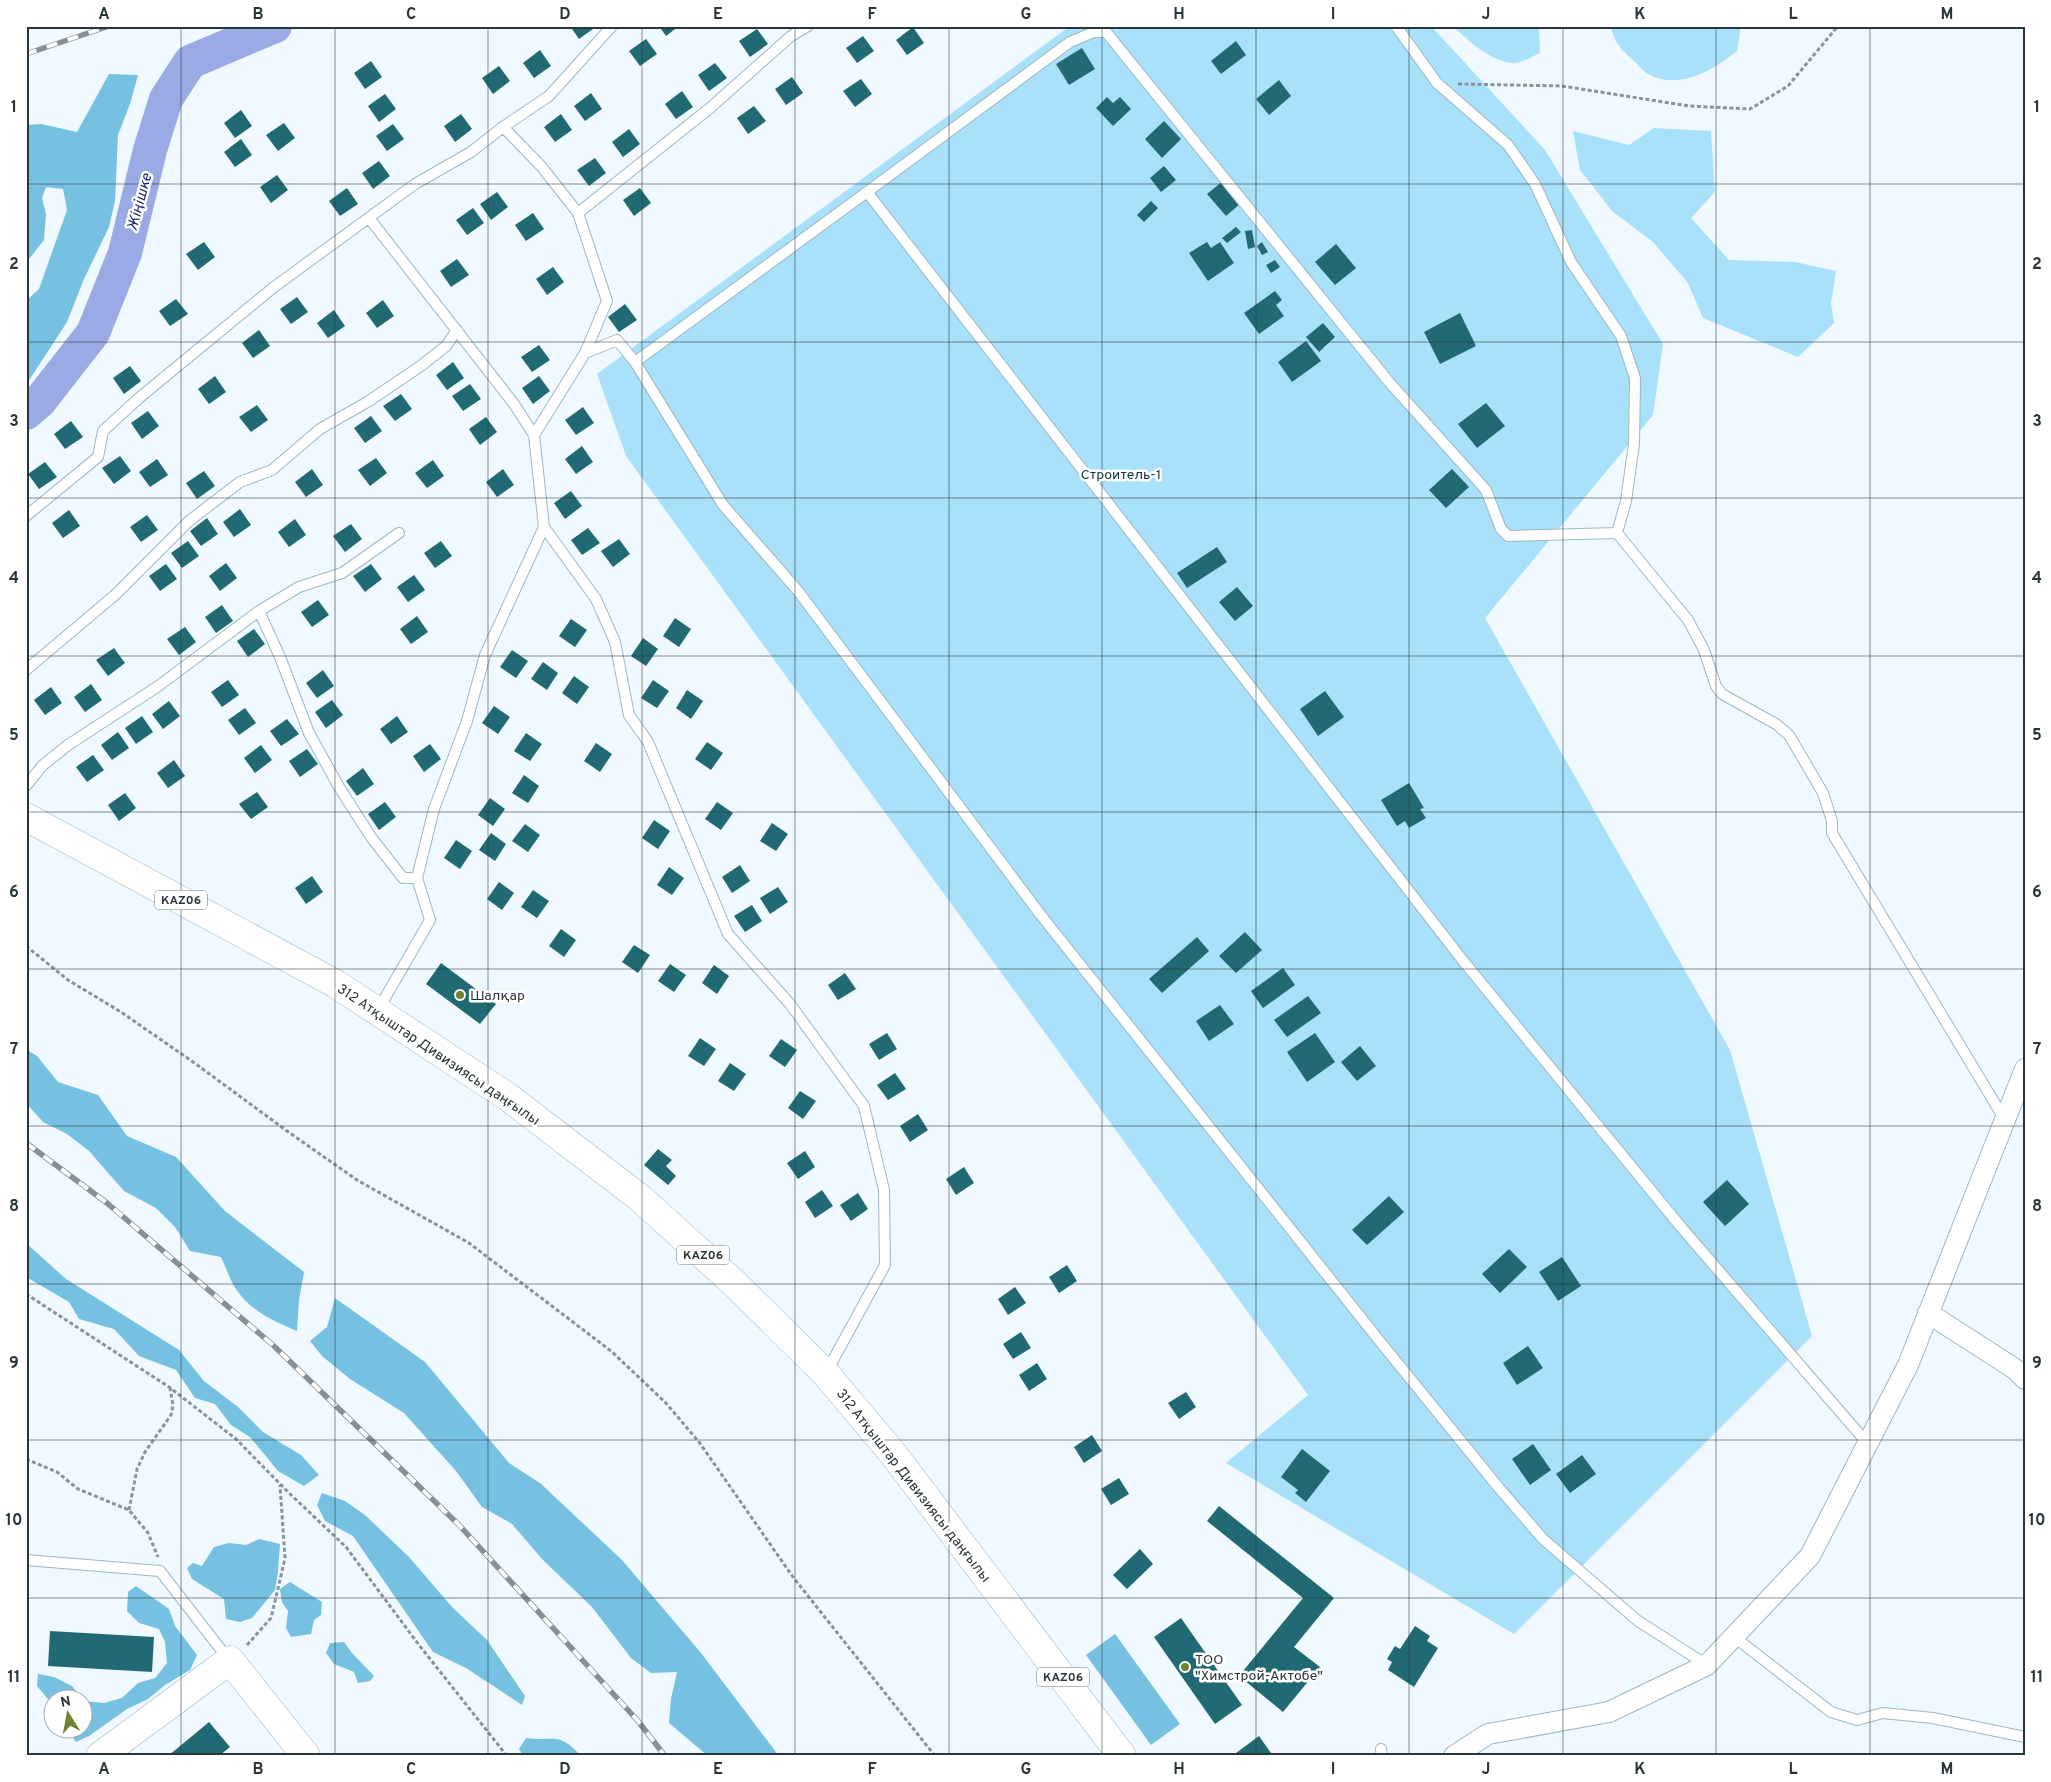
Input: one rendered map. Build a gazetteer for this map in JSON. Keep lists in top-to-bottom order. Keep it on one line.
{"streets":{"main road":["KАZ06","312 Атқыштар Дивизиясы даңғылы"]},"water":["Жіңішке"],"parks":["Строитель-1"],"places":["Шалқар","ТОО \"Химстрой-Актобе\""],"north":"top","grid":{"columns":["A","B","C","D","E","F","G","H","I","J","K","L","M"],"rows":["1","2","3","4","5","6","7","8","9","10","11"]}}
